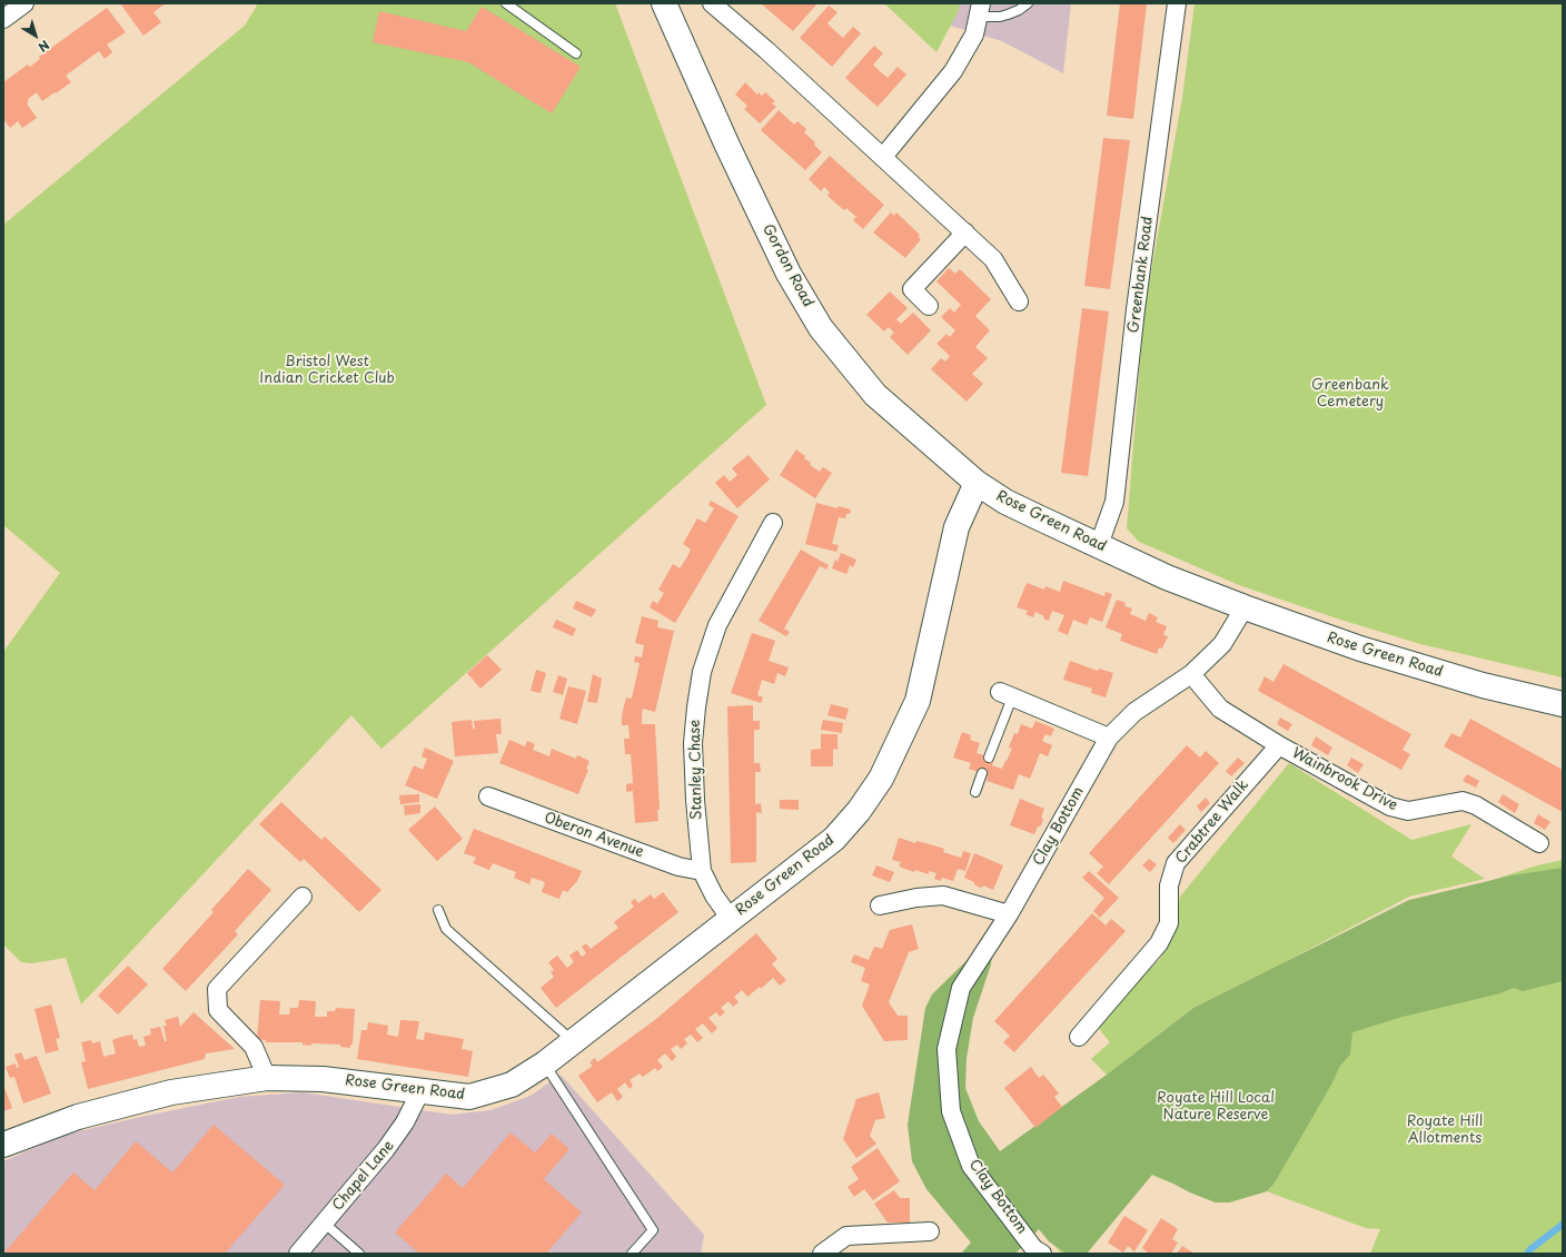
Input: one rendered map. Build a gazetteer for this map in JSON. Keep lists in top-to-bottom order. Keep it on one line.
{"streets":{"street":["Gordon Road","Greenbank Road","Rose Green Road","Stanley Chase","Wainbrook Drive","Crabtree Walk","Clay Bottom","Oberon Avenue","Chapel Lane"]},"crossings":[["Gordon Road","Rose Green Road"],["Greenbank Road","Rose Green Road"],["Rose Green Road","Stanley Chase"],["Rose Green Road","Clay Bottom"],["Rose Green Road","Chapel Lane"],["Stanley Chase","Oberon Avenue"],["Wainbrook Drive","Crabtree Walk"],["Wainbrook Drive","Clay Bottom"]],"parks":["Bristol West Indian Cricket Club","Greenbank Cemetery","Royate Hill Local Nature Reserve","Royate Hill Allotments"],"north":"bottom right"}
